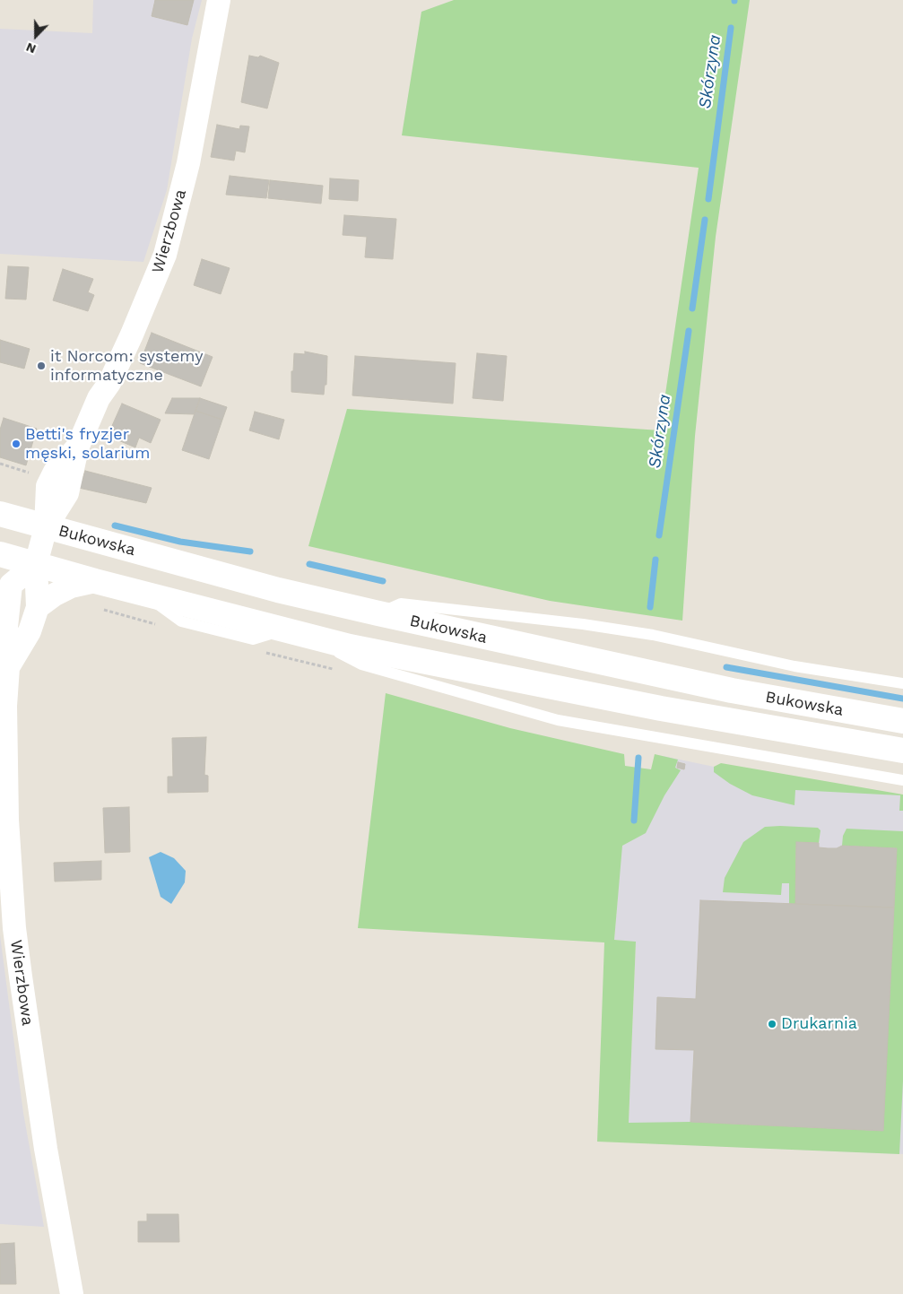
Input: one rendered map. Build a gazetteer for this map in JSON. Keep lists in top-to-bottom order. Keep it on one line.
{"streets":{"main road":["Bukowska"],"street":["Wierzbowa"]},"crossings":[["Wierzbowa","Bukowska"]],"water":["Skórzyna"],"places":["it Norcom: systemy informatyczne","Betti's fryzjer męski, solarium","Drukarnia"],"north":"bottom"}
